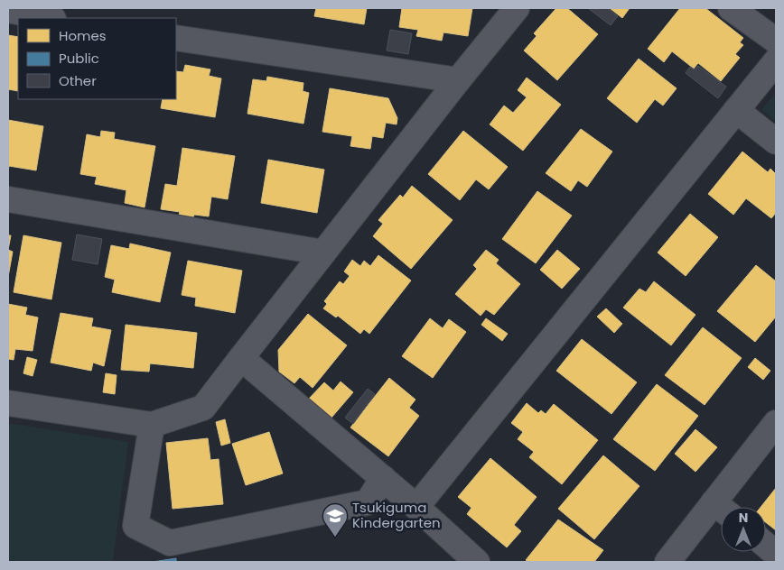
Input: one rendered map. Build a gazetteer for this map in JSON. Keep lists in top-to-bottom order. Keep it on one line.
{"places":{"school or university":["Tsukiguma Kindergarten"]},"legend":["Homes","Public","Other"],"north":"top"}
